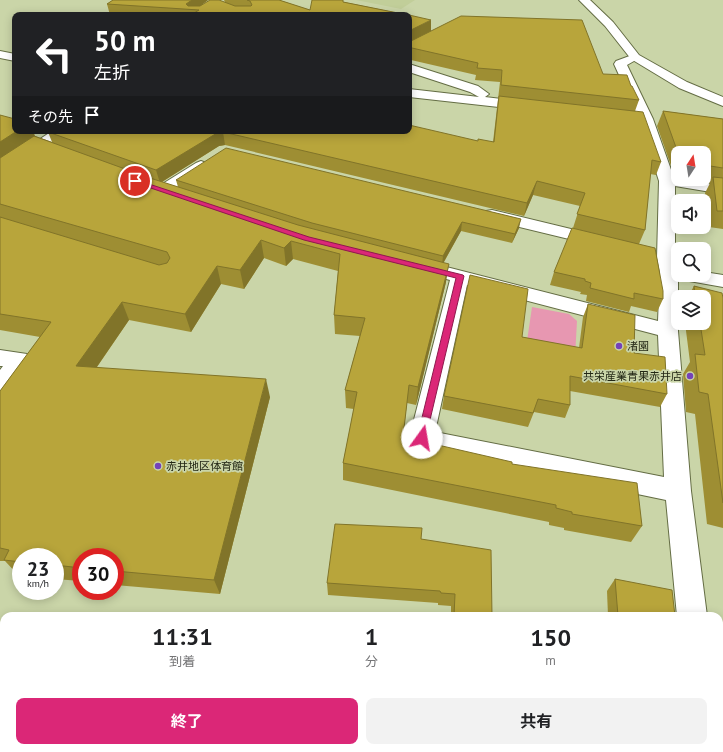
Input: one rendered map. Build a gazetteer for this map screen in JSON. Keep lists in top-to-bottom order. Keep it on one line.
{"places":["渚園","共栄産業青果赤井店","赤井地区体育館"],"north":"top","page":{"turn":["50 m","左折"],"then":"その先","speed":"23 km/h","limit":"30","eta":["11:31","到着","1","分","150","m"],"buttons":["終了","共有"]}}
